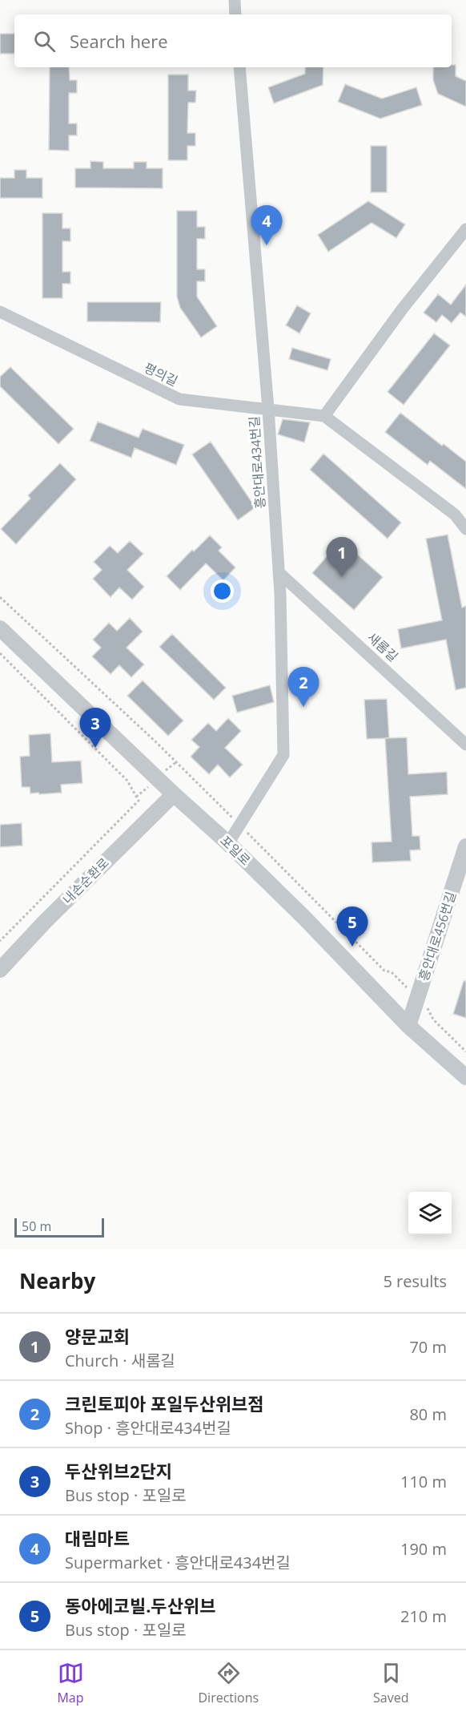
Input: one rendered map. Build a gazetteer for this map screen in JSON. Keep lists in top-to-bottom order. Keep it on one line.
{"streets":{"street":["평의길","흥안대로434번길","새롬길","포일로","내손순환로","흥안대로456번길"]},"crossings":[["평의길","흥안대로434번길"],["흥안대로434번길","새롬길"],["흥안대로434번길","포일로"],["포일로","내손순환로"],["포일로","흥안대로456번길"]],"scale_bar":"50 m","page":{"search":"Search here","pins":["4","1","2","3","5"],"scale":"50 m","heading":["Nearby","5 results"],"list":[{"mark":"1","name":"양문교회","note":"Church · 새롬길","value":"70 m"},{"mark":"2","name":"크린토피아 포일두산위브점","note":"Shop · 흥안대로434번길","value":"80 m"},{"mark":"3","name":"두산위브2단지","note":"Bus stop · 포일로","value":"110 m"},{"mark":"4","name":"대림마트","note":"Supermarket · 흥안대로434번길","value":"190 m"},{"mark":"5","name":"동아에코빌.두산위브","note":"Bus stop · 포일로","value":"210 m"}],"nav":["Map","Directions","Saved"]}}
